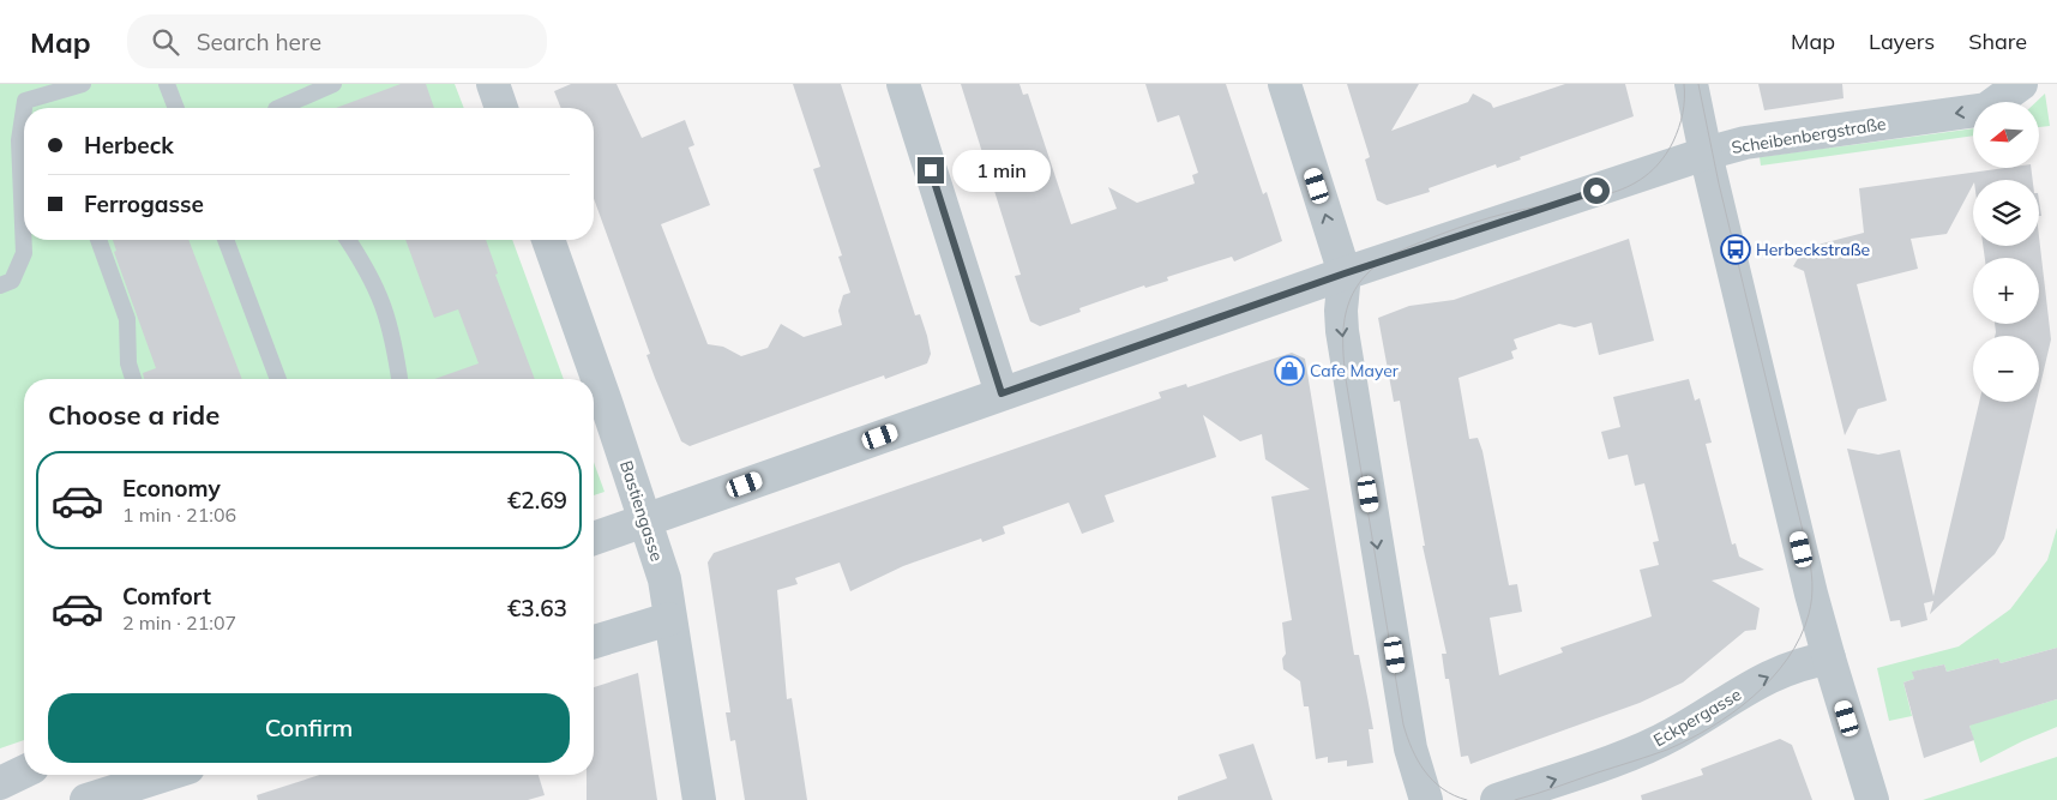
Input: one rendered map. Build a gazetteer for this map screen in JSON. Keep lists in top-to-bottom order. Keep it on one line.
{"streets":{"street":["Scheibenbergstraße","Bastiengasse","Eckpergasse"]},"one_way":["Eckpergasse"],"places":{"bus stop":["Herbeckstraße"],"shop":["Cafe Mayer"]},"north":"left","page":{"header":"Map","search":"Search here","nav":["Map","Layers","Share"],"map_buttons":["+","−"],"banner":["Herbeck","Ferrogasse"],"bubble":"1 min","heading":"Choose a ride","list":[{"name":"Economy","note":"1 min · 21:06","value":"€2.69"},{"name":"Comfort","note":"2 min · 21:07","value":"€3.63"}],"buttons":"Confirm"}}
